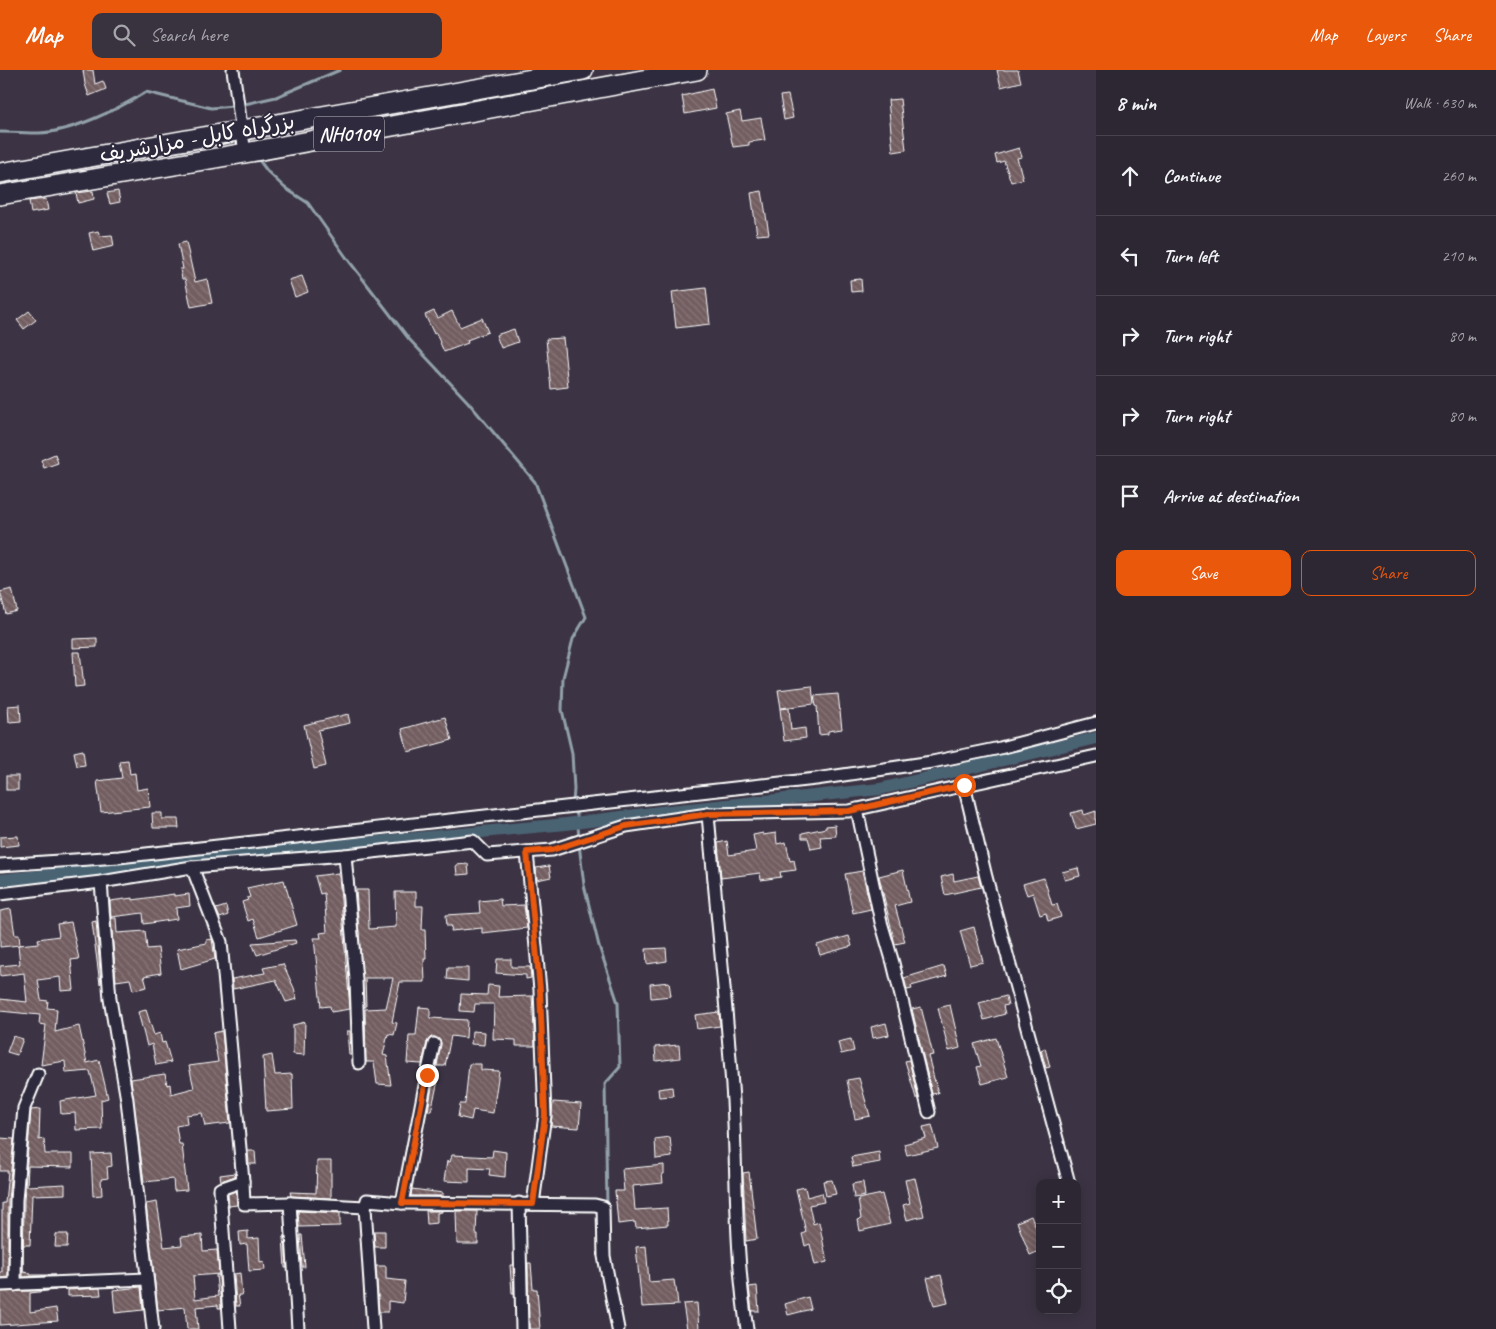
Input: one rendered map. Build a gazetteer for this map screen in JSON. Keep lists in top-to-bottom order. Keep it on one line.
{"streets":{"highway":["NH0104","بزرگراه کابل - مزارشریف"]},"page":{"header":"Map","search":"Search here","nav":["Map","Layers","Share"],"heading":["8 min","Walk · 630 m"],"list":[["Continue","260 m"],["Turn left","210 m"],["Turn right","80 m"],["Turn right","80 m"],"Arrive at destination"],"buttons":["Save","Share"],"map_buttons":["+","−"]}}
